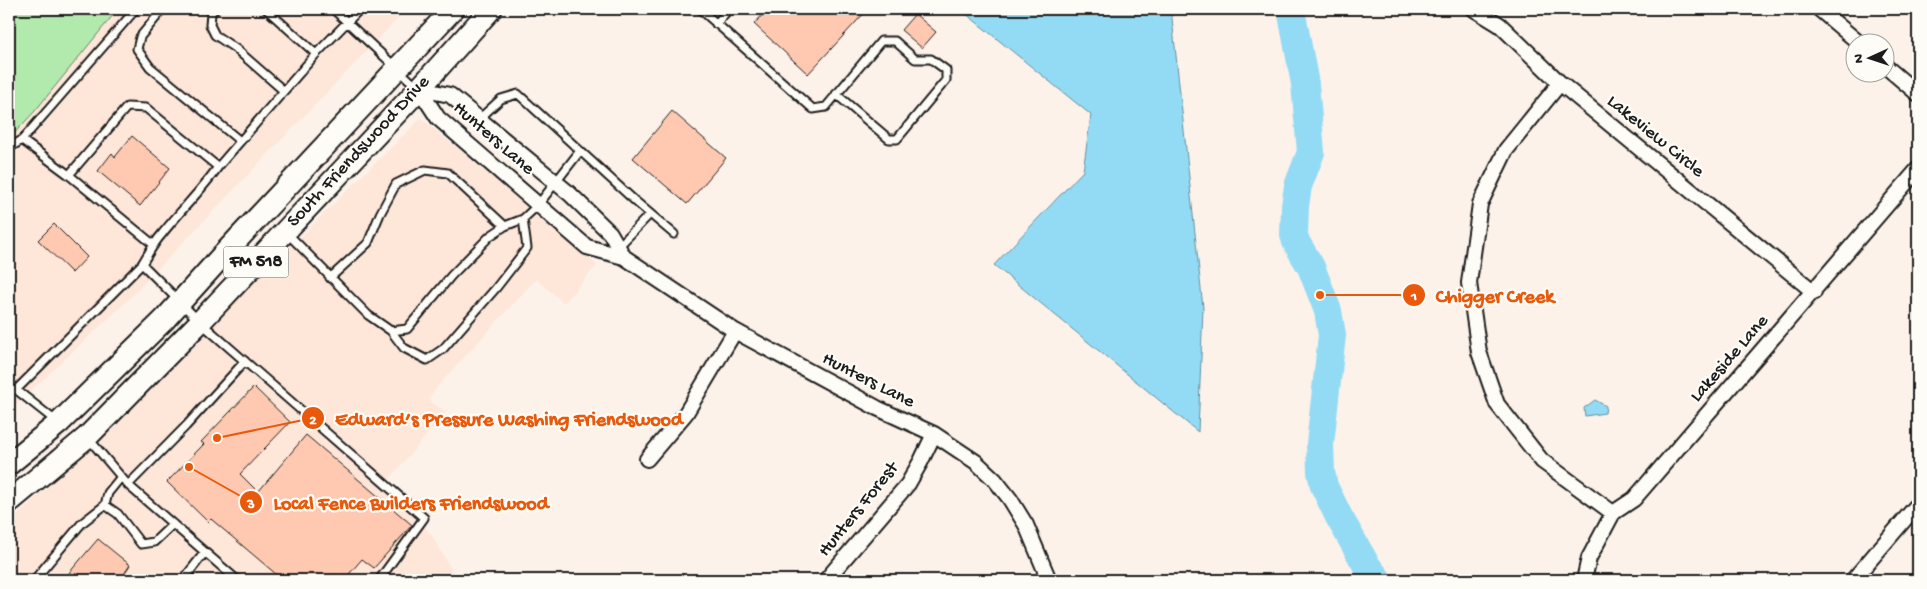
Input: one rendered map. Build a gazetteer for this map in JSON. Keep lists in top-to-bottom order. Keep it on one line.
{"streets":{"main road":["South Friendswood Drive","FM 518"],"street":["Lakeview Circle","Hunters Lane","Lakeside Lane","Hunters Forest"]},"crossings":[["Lakeview Circle","Lakeside Lane"],["Hunters Lane","South Friendswood Drive"],["Hunters Lane","Hunters Forest"]],"places":["Chigger Creek","Edward’s Pressure Washing Friendswood","Local Fence Builders Friendswood"],"north":"left"}
